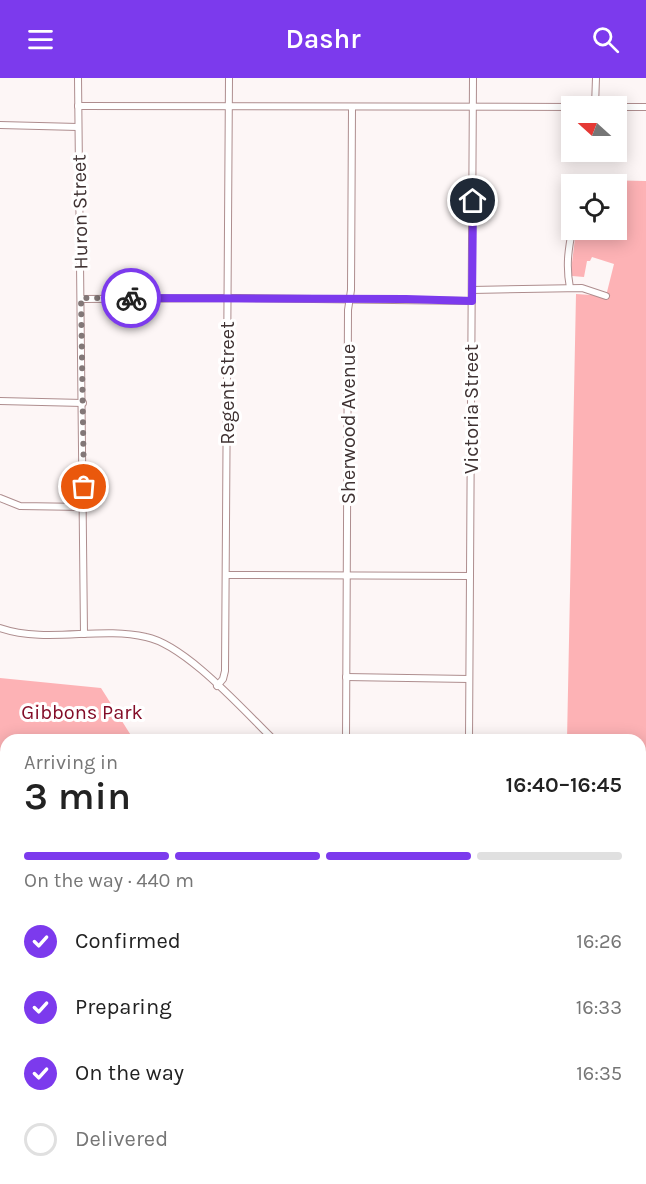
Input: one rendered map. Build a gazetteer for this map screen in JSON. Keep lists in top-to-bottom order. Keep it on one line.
{"streets":{"street":["Huron Street","Regent Street","Victoria Street","Sherwood Avenue"]},"parks":["Gibbons Park"],"north":"left","page":{"header":"Dashr","heading":["3 min","Arriving in","16:40–16:45"],"bar":"On the way · 440 m","list":[["Confirmed","16:26"],["Preparing","16:33"],["On the way","16:35"],"Delivered"]}}
